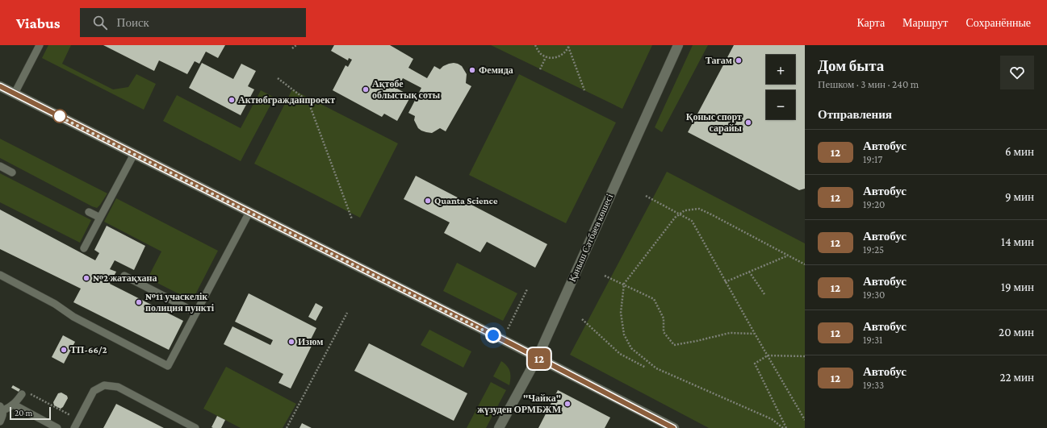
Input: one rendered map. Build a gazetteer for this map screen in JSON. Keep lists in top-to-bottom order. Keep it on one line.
{"streets":{"street":["Қаныш Сәтбаев көшесі"]},"places":["Тағам","Фемида","Ақтөбе облыстық соты","Актюбгражданпроект","Қоныс спорт сарайы","Quanta Science","№2 жатақхана","№11 учаскелік полиция пункті","Изюм","ТП-66/2","\"Чайка\" жүзуден ОРМБЖМ"],"lines":["bus line 12"],"scale_bar":"20 m","page":{"header":"Viabus","search":"Поиск","nav":["Карта","Маршрут","Сохранённые"],"on_map":"12","heading":[["Дом быта","Пешком · 3 мин · 240 m"],"Отправления"],"map_buttons":["+","−"],"list":[{"mark":"12","name":"Автобус","note":"19:17","value":"6 мин"},{"mark":"12","name":"Автобус","note":"19:20","value":"9 мин"},{"mark":"12","name":"Автобус","note":"19:25","value":"14 мин"},{"mark":"12","name":"Автобус","note":"19:30","value":"19 мин"},{"mark":"12","name":"Автобус","note":"19:31","value":"20 мин"},{"mark":"12","name":"Автобус","note":"19:33","value":"22 мин"}],"scale":"20 m"}}
